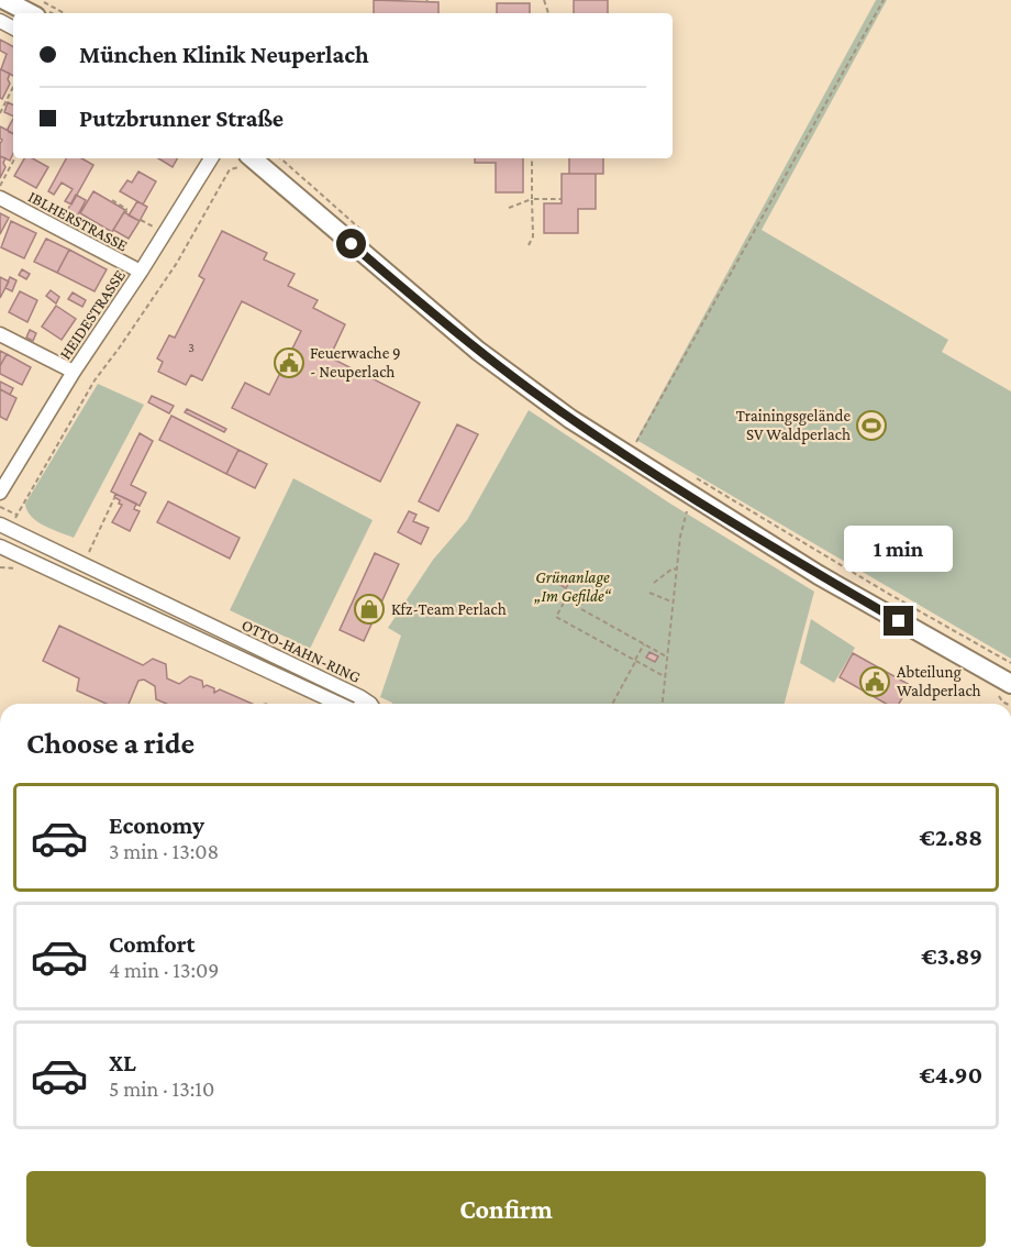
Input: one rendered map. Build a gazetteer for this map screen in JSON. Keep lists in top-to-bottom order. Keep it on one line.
{"streets":{"street":["IBLHERSTRASSE","HEIDESTRASSE","OTTO-HAHN-RING"]},"crossings":[["IBLHERSTRASSE","HEIDESTRASSE"]],"parks":["Grünanlage „Im Gefilde“"],"places":{"public building":["Feuerwache 9 - Neuperlach","Abteilung Waldperlach"],"sports":["Trainingsgelände SV Waldperlach"],"shop":["Kfz-Team Perlach"]},"house_numbers":["3"],"page":{"banner":["München Klinik Neuperlach","Putzbrunner Straße"],"bubble":"1 min","heading":"Choose a ride","list":[{"name":"Economy","note":"3 min · 13:08","value":"€2.88"},{"name":"Comfort","note":"4 min · 13:09","value":"€3.89"},{"name":"XL","note":"5 min · 13:10","value":"€4.90"}],"buttons":"Confirm"}}
